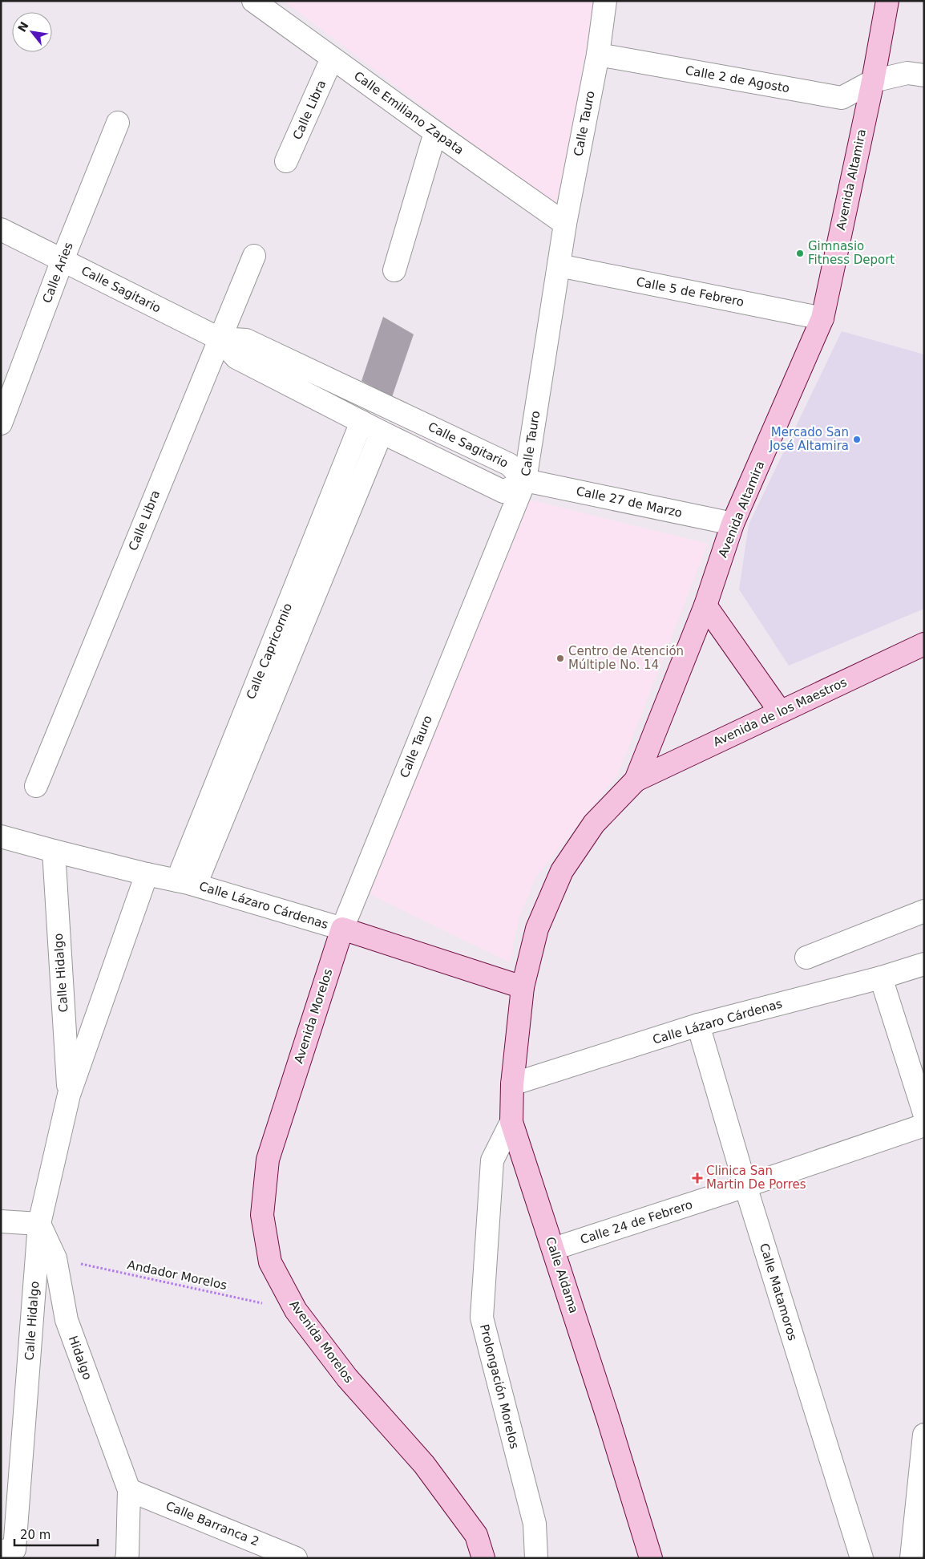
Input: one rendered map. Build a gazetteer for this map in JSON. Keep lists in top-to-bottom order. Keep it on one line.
{"streets":{"street":["Calle 2 de Agosto","Calle Libra","Calle Emiliano Zapata","Calle Tauro","Avenida Altamira","Calle Aries","Calle Sagitario","Calle 5 de Febrero","Calle 27 de Marzo","Calle Capricornio","Avenida de los Maestros","Calle Lázaro Cárdenas","Calle Hidalgo","Avenida Morelos","Calle 24 de Febrero","Calle Aldama","Calle Matamoros","Hidalgo","Prolongación Morelos","Calle Barranca 2"],"path":["Andador Morelos"]},"crossings":[["Calle 2 de Agosto","Calle Tauro"],["Calle 2 de Agosto","Avenida Altamira"],["Calle Libra","Calle Emiliano Zapata"],["Calle Libra","Calle Sagitario"],["Calle Emiliano Zapata","Calle Tauro"],["Calle Tauro","Calle Sagitario"],["Calle Tauro","Calle 5 de Febrero"],["Calle Tauro","Calle 27 de Marzo"],["Calle Tauro","Calle Lázaro Cárdenas"],["Calle Tauro","Avenida Morelos"],["Avenida Altamira","Calle 5 de Febrero"],["Avenida Altamira","Calle 27 de Marzo"],["Avenida Altamira","Avenida de los Maestros"],["Avenida Altamira","Calle Lázaro Cárdenas"],["Avenida Altamira","Calle Aldama"],["Calle Aries","Calle Sagitario"],["Calle Sagitario","Calle 27 de Marzo"],["Calle Sagitario","Calle Capricornio"],["Calle Capricornio","Calle Lázaro Cárdenas"],["Calle Lázaro Cárdenas","Calle Hidalgo"],["Calle Lázaro Cárdenas","Avenida Morelos"],["Calle Lázaro Cárdenas","Calle Aldama"],["Calle Lázaro Cárdenas","Calle Matamoros"],["Calle Hidalgo","Hidalgo"],["Avenida Morelos","Andador Morelos"],["Calle 24 de Febrero","Calle Aldama"],["Calle 24 de Febrero","Calle Matamoros"],["Andador Morelos","Hidalgo"],["Calle Aldama","Prolongación Morelos"],["Hidalgo","Calle Barranca 2"]],"places":{"other":["Gimnasio Fitness Deport","Mercado San José Altamira","Centro de Atención Múltiple No. 14"],"health":["Clinica San Martin De Porres"]},"scale_bar":"20 m","north":"top left"}
